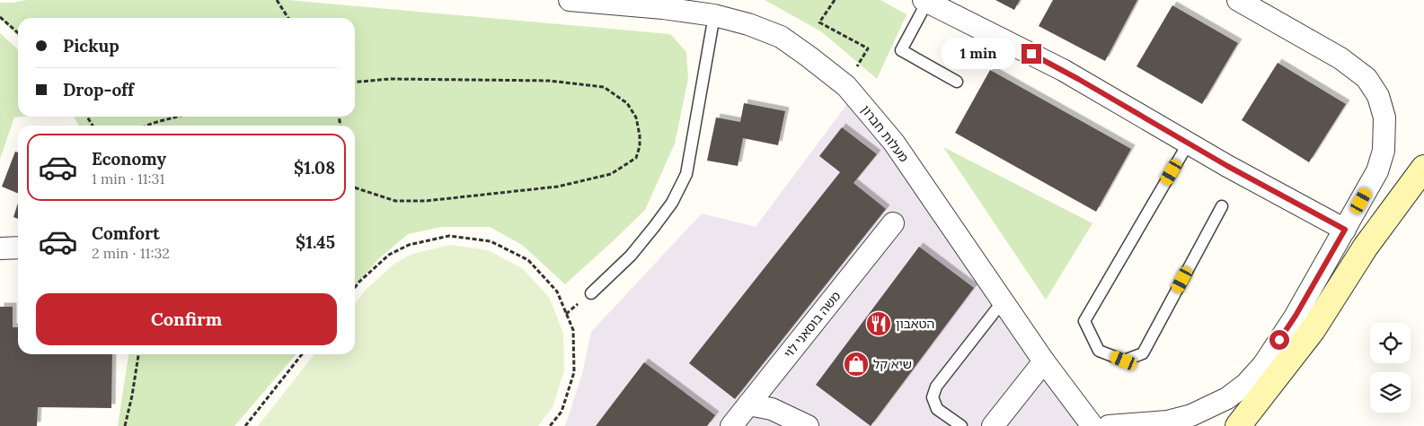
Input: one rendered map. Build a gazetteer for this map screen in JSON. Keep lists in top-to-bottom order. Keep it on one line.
{"streets":{"street":["מעלות חברון","משה בוסאני לוי"]},"places":{"restaurant":["הטאבון"],"shop":["שיא קל"]},"page":{"banner":["Pickup","Drop-off"],"bubble":"1 min","list":[{"name":"Economy","note":"1 min · 11:31","value":"$1.08"},{"name":"Comfort","note":"2 min · 11:32","value":"$1.45"}],"buttons":"Confirm"}}
